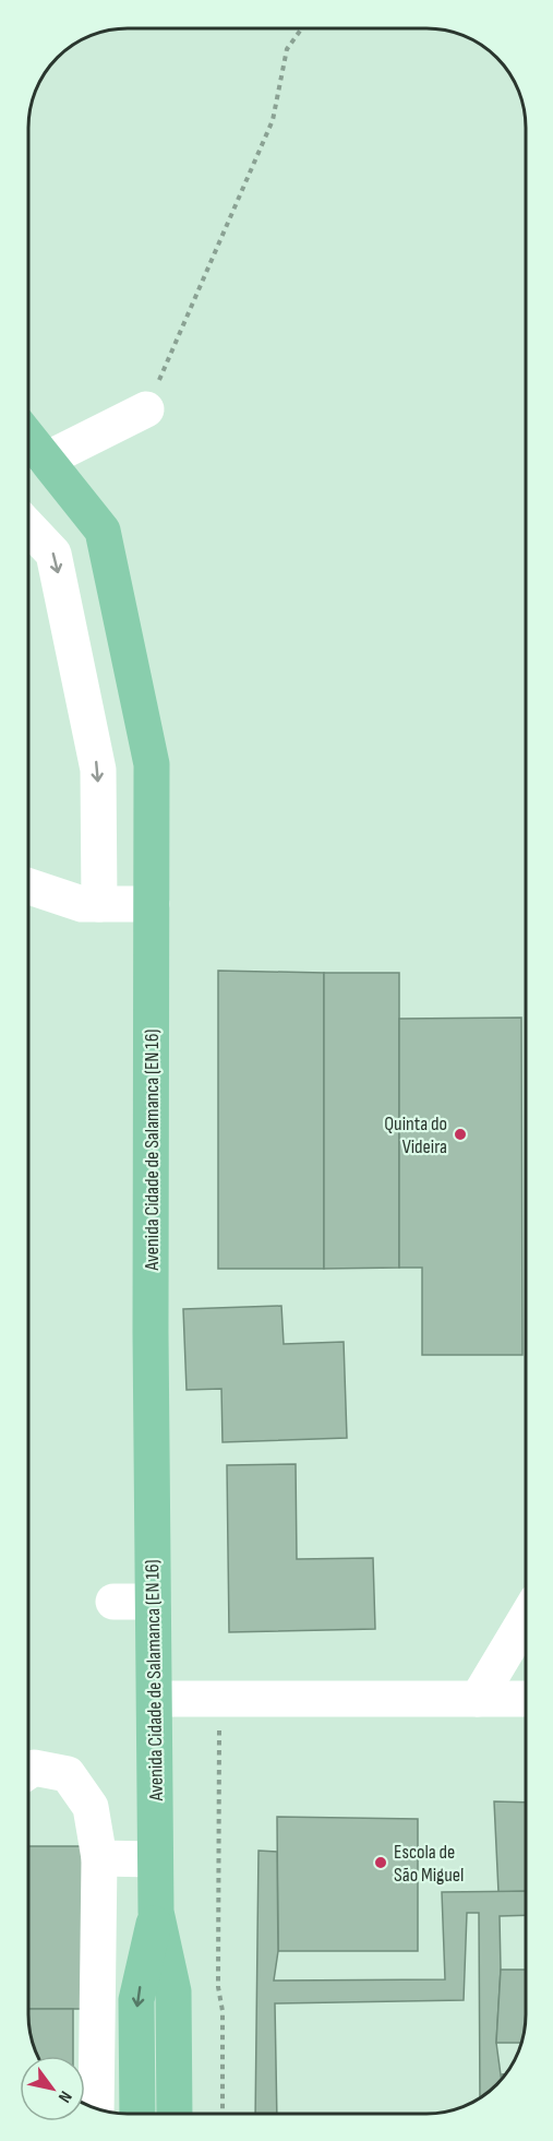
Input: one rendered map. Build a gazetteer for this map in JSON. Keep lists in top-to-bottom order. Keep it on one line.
{"streets":{"main road":["Avenida Cidade de Salamanca (EN 16)"]},"places":["Quinta do Videira","Escola de São Miguel"],"north":"bottom right"}
